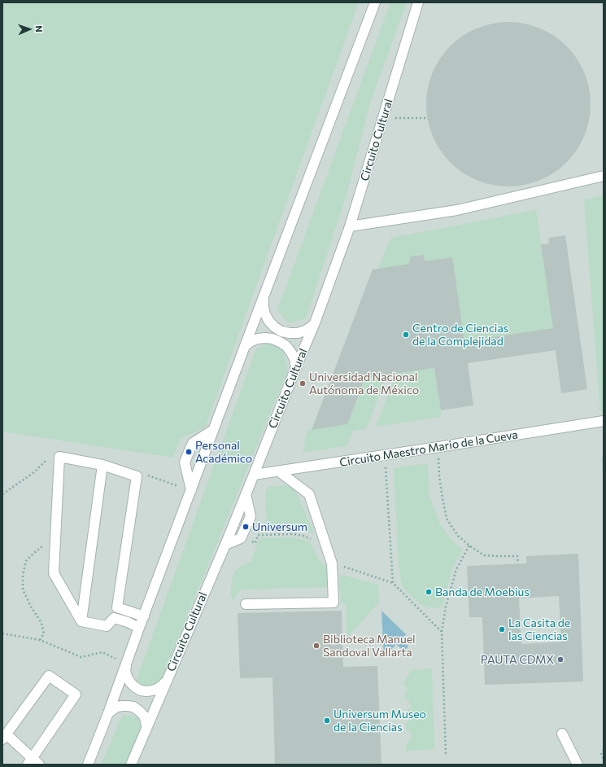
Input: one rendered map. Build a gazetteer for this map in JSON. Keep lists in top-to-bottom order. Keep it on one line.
{"streets":{"street":["Circuito Cultural","Circuito Maestro Mario de la Cueva"]},"crossings":[["Circuito Cultural","Circuito Maestro Mario de la Cueva"]],"places":["Centro de Ciencias de la Complejidad","Universidad Nacional Autónoma de México","Personal Académico","Universum","Banda de Moebius","La Casita de las Ciencias","Biblioteca Manuel Sandoval Vallarta","PAUTA CDMX","Universum Museo de la Ciencias"],"north":"right"}
